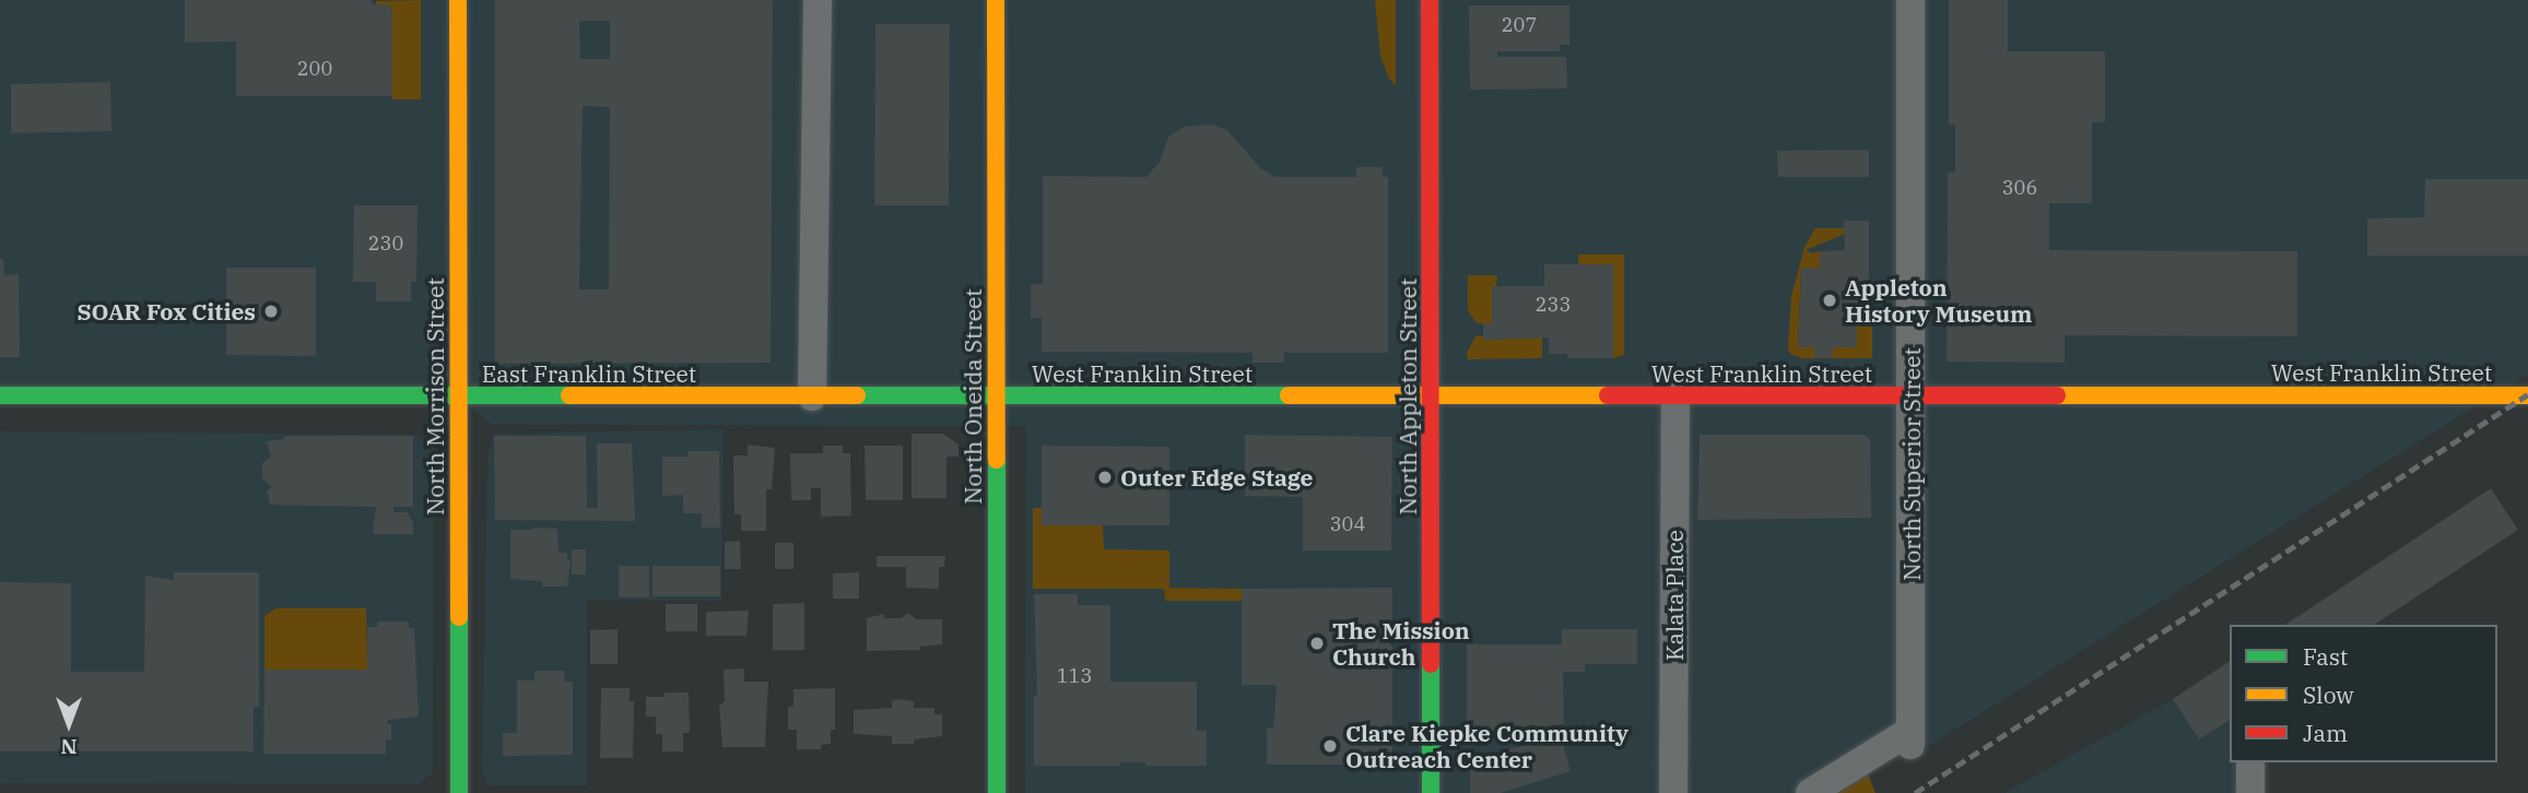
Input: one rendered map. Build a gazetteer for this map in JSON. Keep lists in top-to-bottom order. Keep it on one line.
{"streets":{"street":["West Franklin Street","East Franklin Street","North Morrison Street","North Oneida Street","North Appleton Street","North Superior Street","Kalata Place"]},"crossings":[["West Franklin Street","East Franklin Street"],["West Franklin Street","North Oneida Street"],["West Franklin Street","North Appleton Street"],["West Franklin Street","North Superior Street"],["West Franklin Street","Kalata Place"],["East Franklin Street","North Morrison Street"],["East Franklin Street","North Oneida Street"]],"places":["Appleton History Museum","SOAR Fox Cities","Outer Edge Stage","The Mission Church","Clare Kiepke Community Outreach Center"],"house_numbers":["207","200","306","230","233","304","113"],"legend":["Fast","Slow","Jam"],"north":"bottom"}
